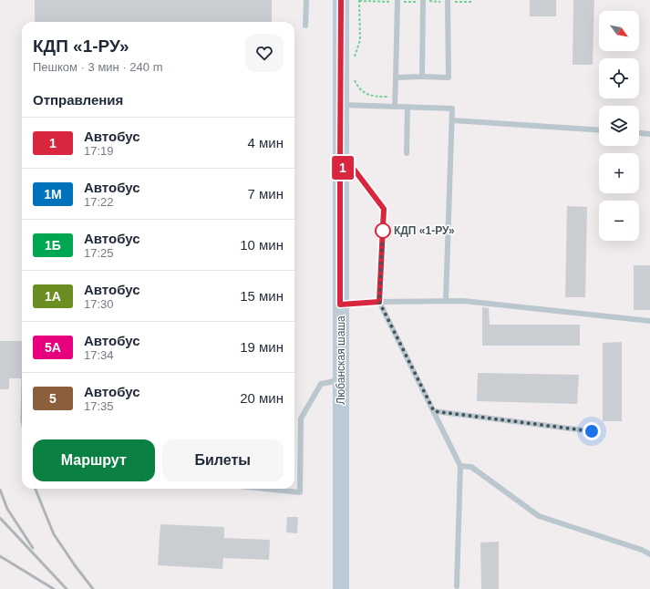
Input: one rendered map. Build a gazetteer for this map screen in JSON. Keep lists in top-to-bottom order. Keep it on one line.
{"streets":{"main road":["Любанская шаша"]},"places":["КДП «1-РУ»"],"lines":["bus line 1"],"north":"bottom right","page":{"on_map":"1","map_buttons":["+","−"],"heading":[["КДП «1-РУ»","Пешком · 3 мин · 240 m"],"Отправления"],"list":[{"mark":"1","name":"Автобус","note":"17:19","value":"4 мин"},{"mark":"1М","name":"Автобус","note":"17:22","value":"7 мин"},{"mark":"1Б","name":"Автобус","note":"17:25","value":"10 мин"},{"mark":"1А","name":"Автобус","note":"17:30","value":"15 мин"},{"mark":"5А","name":"Автобус","note":"17:34","value":"19 мин"},{"mark":"5","name":"Автобус","note":"17:35","value":"20 мин"}],"buttons":["Маршрут","Билеты"]}}
